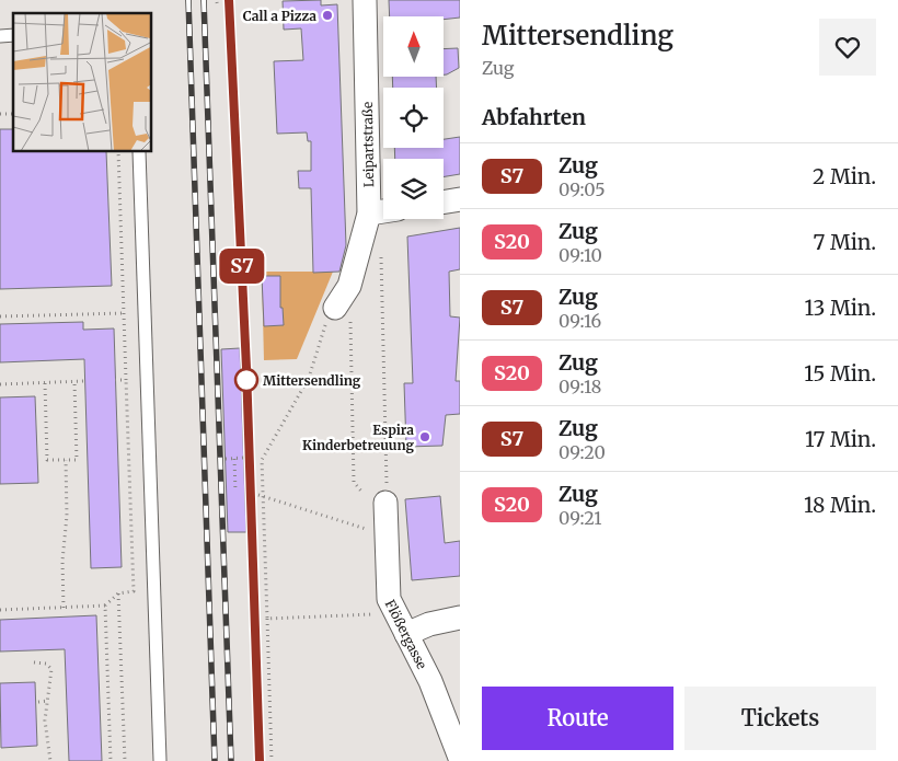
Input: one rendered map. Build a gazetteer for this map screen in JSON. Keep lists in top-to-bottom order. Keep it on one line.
{"streets":{"street":["Leipartstraße","Flößergasse"]},"places":["Call a Pizza","Mittersendling","Espira Kinderbetreuung"],"north":"top","page":{"on_map":"S7","heading":[["Mittersendling","Zug"],"Abfahrten"],"list":[{"mark":"S7","name":"Zug","note":"09:05","value":"2 Min."},{"mark":"S20","name":"Zug","note":"09:10","value":"7 Min."},{"mark":"S7","name":"Zug","note":"09:16","value":"13 Min."},{"mark":"S20","name":"Zug","note":"09:18","value":"15 Min."},{"mark":"S7","name":"Zug","note":"09:20","value":"17 Min."},{"mark":"S20","name":"Zug","note":"09:21","value":"18 Min."}],"buttons":["Route","Tickets"]}}
